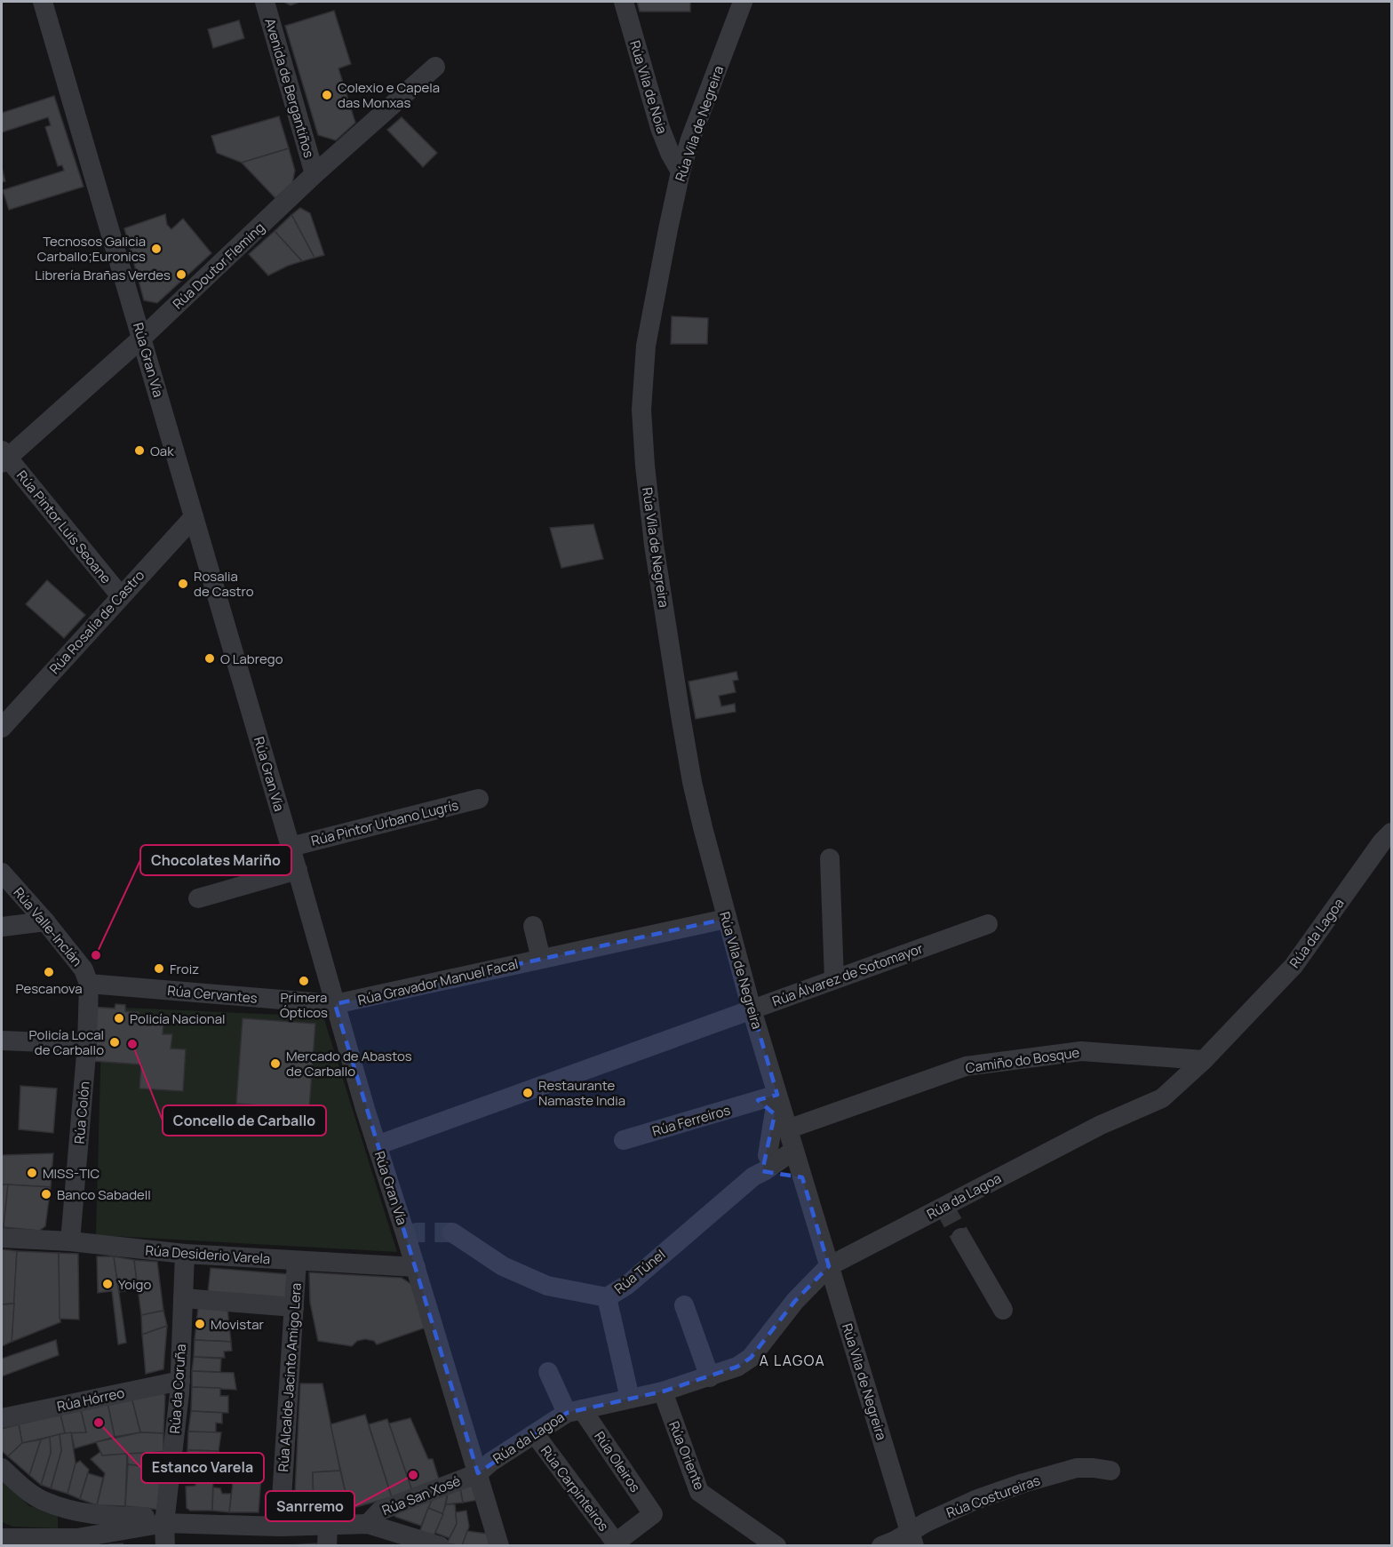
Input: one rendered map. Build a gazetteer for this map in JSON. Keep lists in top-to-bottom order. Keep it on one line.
{"streets":{"street":["Rúa Vila de Noia","Avenida de Bergantiños","Rúa Vila de Negreira","Rúa Doutor Fleming","Rúa Gran Vía","Rúa Pintor Luis Seoane","Rúa Rosalía de Castro","Rúa Pintor Urbano Lugrís","Rúa Valle-Inclán","Rúa da Lagoa","Rúa Álvarez de Sotomayor","Rúa Gravador Manuel Facal","Rúa Cervantes","Camiño do Bosque","Rúa Colón","Rúa Ferreiros","Rúa Desiderio Varela","Rúa Túnel","Rúa Alcalde Jacinto Amigo Lera","Rúa da Coruña","Rúa Hórreo","Rúa Oriente","Rúa Oleiros","Rúa Carpinteiros","Rúa San Xosé","Rúa Costureiras"]},"crossings":[["Rúa Vila de Noia","Rúa Vila de Negreira"],["Avenida de Bergantiños","Rúa Doutor Fleming"],["Rúa Vila de Negreira","Rúa da Lagoa"],["Rúa Vila de Negreira","Rúa Álvarez de Sotomayor"],["Rúa Vila de Negreira","Rúa Gravador Manuel Facal"],["Rúa Vila de Negreira","Camiño do Bosque"],["Rúa Vila de Negreira","Rúa Ferreiros"],["Rúa Vila de Negreira","Rúa Túnel"],["Rúa Vila de Negreira","Rúa Costureiras"],["Rúa Doutor Fleming","Rúa Gran Vía"],["Rúa Doutor Fleming","Rúa Pintor Luis Seoane"],["Rúa Gran Vía","Rúa Rosalía de Castro"],["Rúa Gran Vía","Rúa Pintor Urbano Lugrís"],["Rúa Gran Vía","Rúa da Lagoa"],["Rúa Gran Vía","Rúa Álvarez de Sotomayor"],["Rúa Gran Vía","Rúa Gravador Manuel Facal"],["Rúa Gran Vía","Rúa Cervantes"],["Rúa Gran Vía","Rúa Desiderio Varela"],["Rúa Gran Vía","Rúa San Xosé"],["Rúa Pintor Luis Seoane","Rúa Rosalía de Castro"],["Rúa Valle-Inclán","Rúa Cervantes"],["Rúa Valle-Inclán","Rúa Colón"],["Rúa da Lagoa","Camiño do Bosque"],["Rúa da Lagoa","Rúa Oriente"],["Rúa da Lagoa","Rúa Oleiros"],["Rúa da Lagoa","Rúa Carpinteiros"],["Rúa da Lagoa","Rúa San Xosé"],["Rúa Gravador Manuel Facal","Rúa Cervantes"],["Rúa Cervantes","Rúa Colón"],["Camiño do Bosque","Rúa Túnel"],["Rúa Colón","Rúa Desiderio Varela"],["Rúa Desiderio Varela","Rúa Alcalde Jacinto Amigo Lera"],["Rúa Desiderio Varela","Rúa da Coruña"],["Rúa da Coruña","Rúa Hórreo"],["Rúa Oleiros","Rúa Carpinteiros"]],"districts":["A LAGOA"],"places":["Colexio e Capela das Monxas","Tecnosos Galicia Carballo;Euronics","Librería Brañas Verdes","Oak","Rosalia de Castro","O Labrego","Chocolates Mariño","Froiz","Pescanova","Primera Ópticos","Policía Nacional","Policía Local de Carballo","Concello de Carballo","Mercado de Abastos de Carballo","Restaurante Namaste India","MISS-TIC","Banco Sabadell","Yoigo","Movistar","Estanco Varela","Sanrremo"]}
